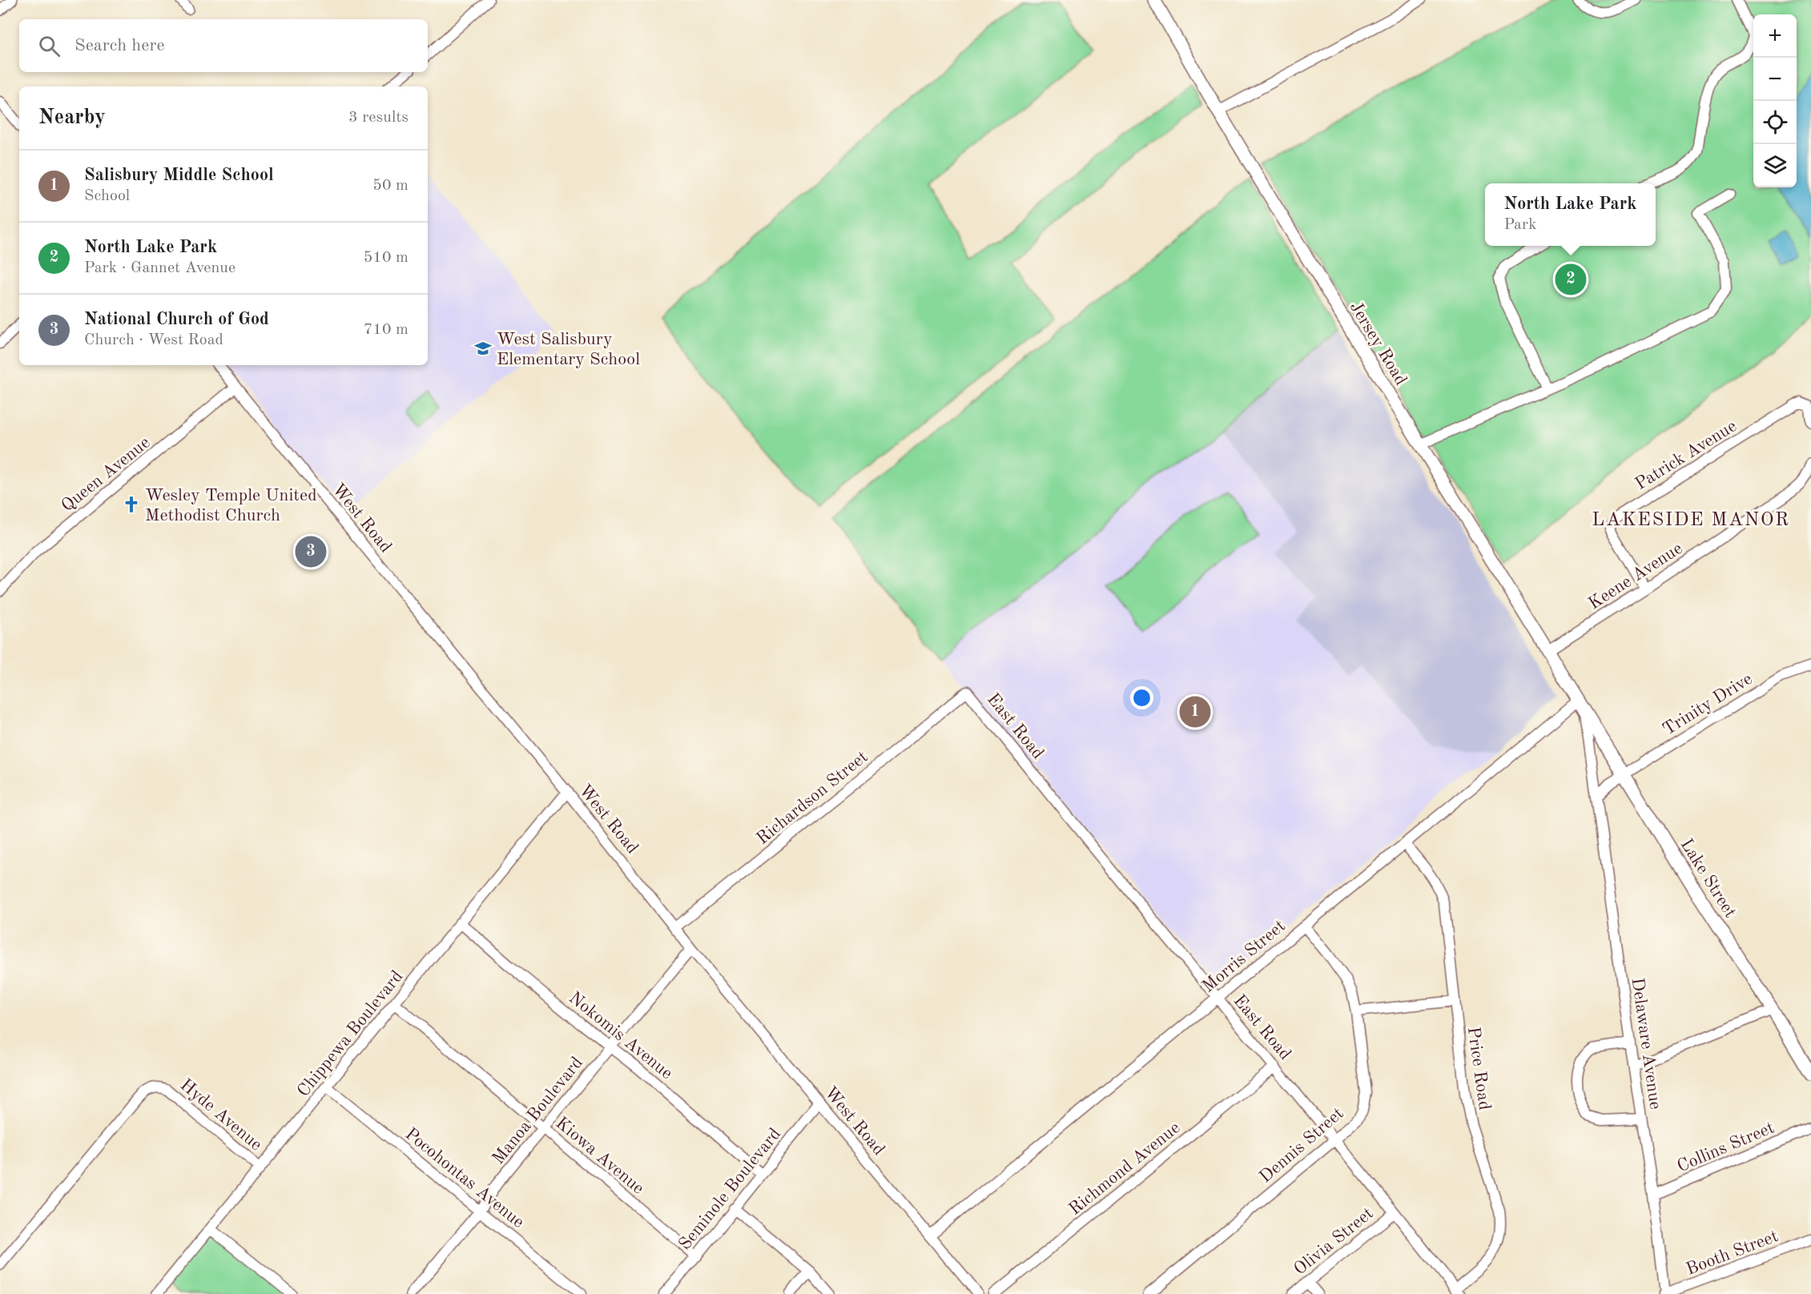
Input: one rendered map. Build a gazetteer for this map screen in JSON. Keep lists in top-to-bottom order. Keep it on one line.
{"streets":{"street":["Jersey Road","Patrick Avenue","Queen Avenue","West Road","Keene Avenue","Trinity Drive","East Road","Richardson Street","Lake Street","Morris Street","Chippewa Boulevard","Nokomis Avenue","Delaware Avenue","Price Road","Manoa Boulevard","Hyde Avenue","Dennis Street","Collins Street","Kiowa Avenue","Richmond Avenue","Pocohontas Avenue","Seminole Boulevard","Olivia Street","Booth Street"]},"crossings":[["Jersey Road","Keene Avenue"],["Jersey Road","Lake Street"],["Jersey Road","Morris Street"],["Patrick Avenue","Keene Avenue"],["Queen Avenue","West Road"],["West Road","Richardson Street"],["West Road","Morris Street"],["West Road","Chippewa Boulevard"],["West Road","Manoa Boulevard"],["West Road","Seminole Boulevard"],["Trinity Drive","Lake Street"],["East Road","Richardson Street"],["East Road","Morris Street"],["East Road","Price Road"],["East Road","Dennis Street"],["East Road","Richmond Avenue"],["East Road","Olivia Street"],["Lake Street","Morris Street"],["Lake Street","Delaware Avenue"],["Morris Street","Price Road"],["Morris Street","Dennis Street"],["Chippewa Boulevard","Nokomis Avenue"],["Chippewa Boulevard","Hyde Avenue"],["Chippewa Boulevard","Kiowa Avenue"],["Chippewa Boulevard","Pocohontas Avenue"],["Nokomis Avenue","Manoa Boulevard"],["Nokomis Avenue","Seminole Boulevard"],["Delaware Avenue","Collins Street"],["Delaware Avenue","Booth Street"],["Manoa Boulevard","Kiowa Avenue"],["Manoa Boulevard","Pocohontas Avenue"],["Kiowa Avenue","Seminole Boulevard"]],"districts":["LAKESIDE MANOR"],"places":{"school or university":["West Salisbury Elementary School"],"church":["Wesley Temple United Methodist Church"]},"page":{"map_buttons":["+","−"],"search":"Search here","heading":["Nearby","3 results"],"list":[{"mark":"1","name":"Salisbury Middle School","note":"School","value":"50 m"},{"mark":"2","name":"North Lake Park","note":"Park · Gannet Avenue","value":"510 m"},{"mark":"3","name":"National Church of God","note":"Church · West Road","value":"710 m"}],"popup":["North Lake Park","Park"],"pins":["2","3","1"]}}
